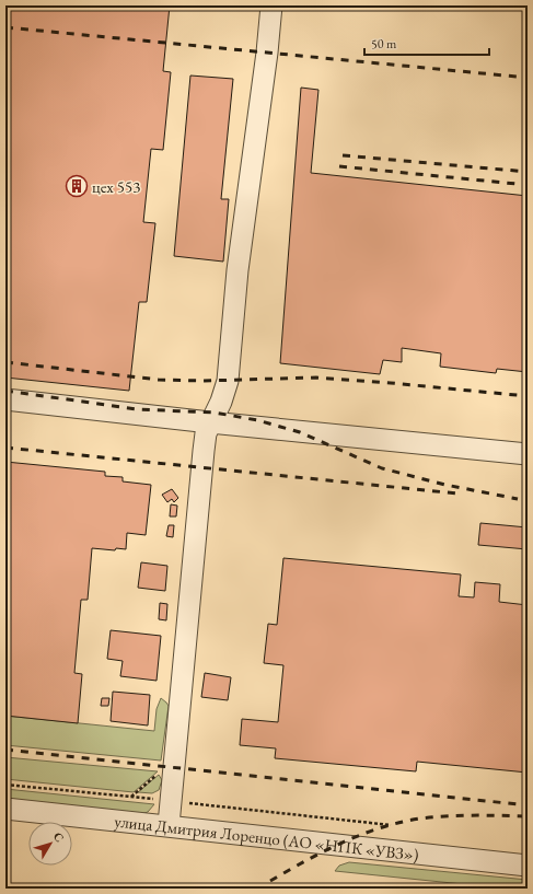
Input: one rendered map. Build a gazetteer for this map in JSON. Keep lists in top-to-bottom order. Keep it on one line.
{"streets":{"lane":["улица Дмитрия Лоренцо (АО «НПК «УВЗ»)"]},"places":{"building":["цех 553"]},"scale_bar":"50 m","north":"top right"}
